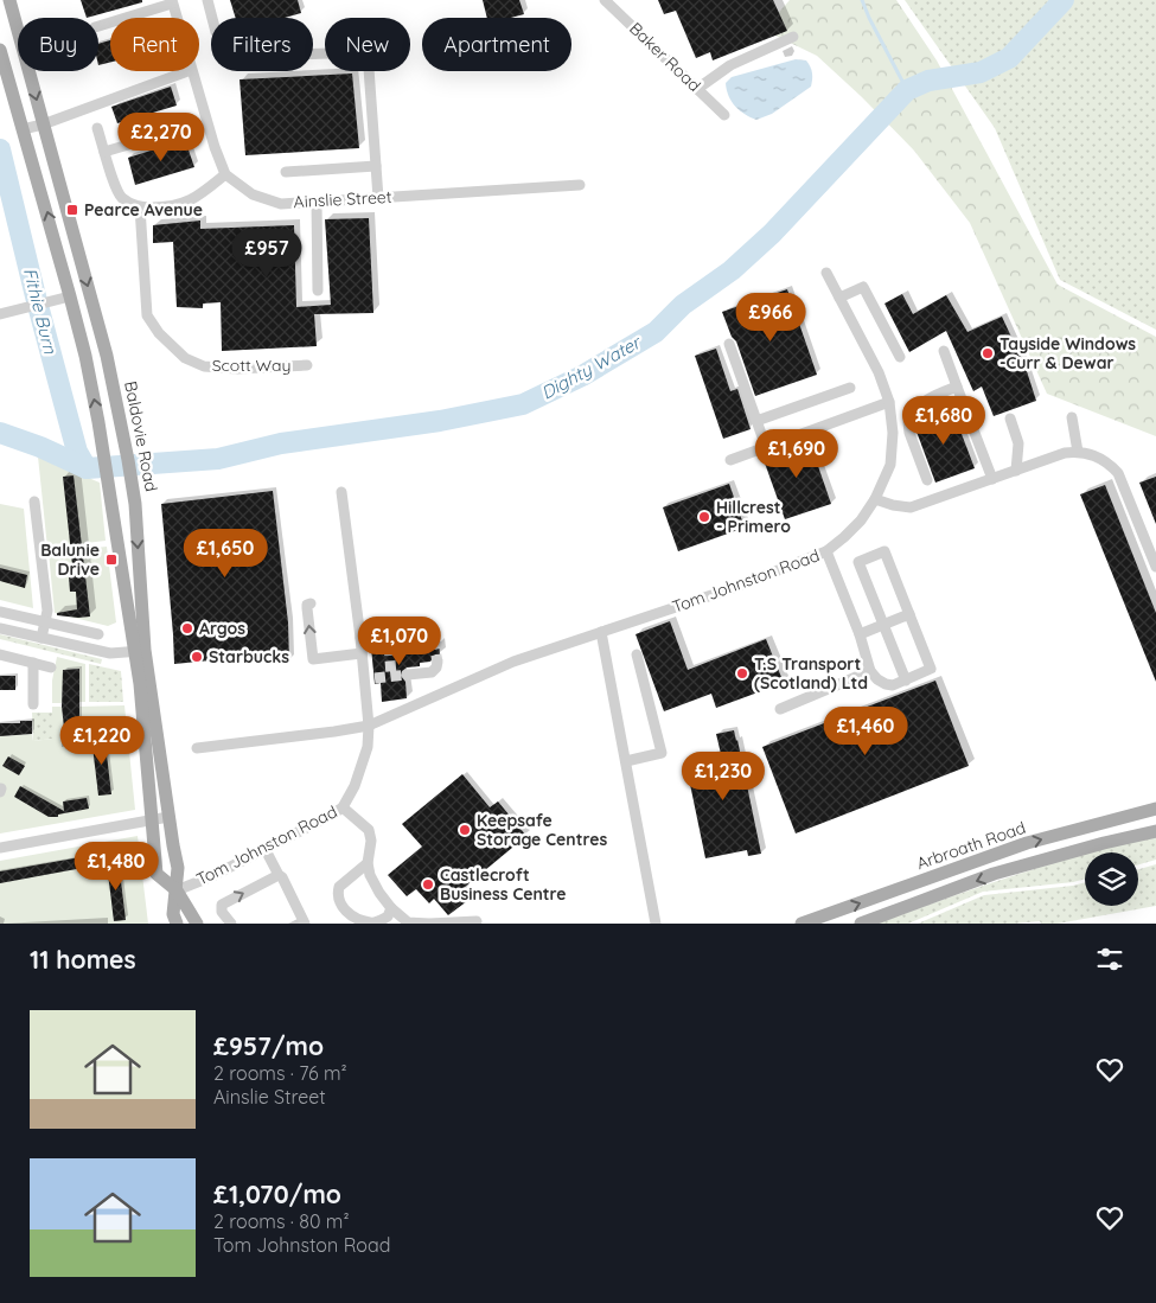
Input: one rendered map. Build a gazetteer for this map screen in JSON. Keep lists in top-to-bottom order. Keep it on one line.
{"streets":{"main road":["Baldovie Road","Arbroath Road"],"street":["Baker Road","Ainslie Street","Scott Way","Tom Johnston Road"]},"crossings":[["Baldovie Road","Tom Johnston Road"]],"water":["Fithie Burn","Dighty Water"],"places":{"transit":["Pearce Avenue","Balunie Drive"],"other":["Tayside Windows -Curr & Dewar","Hillcrest - Primero","Argos","Starbucks","T.S Transport (Scotland) Ltd","Keepsafe Storage Centres","Castlecroft Business Centre"]},"page":{"chip":["Buy","Rent","Filters","New","Apartment"],"price":["£2,270","£957","£966","£1,680","£1,690","£1,650","£1,070","£1,460","£1,220","£1,230","£1,480"],"heading":"11 homes","list":[{"name":"£957/mo","note":"2 rooms · 76 m² · Ainslie Street"},{"name":"£1,070/mo","note":"2 rooms · 80 m² · Tom Johnston Road"}]}}
